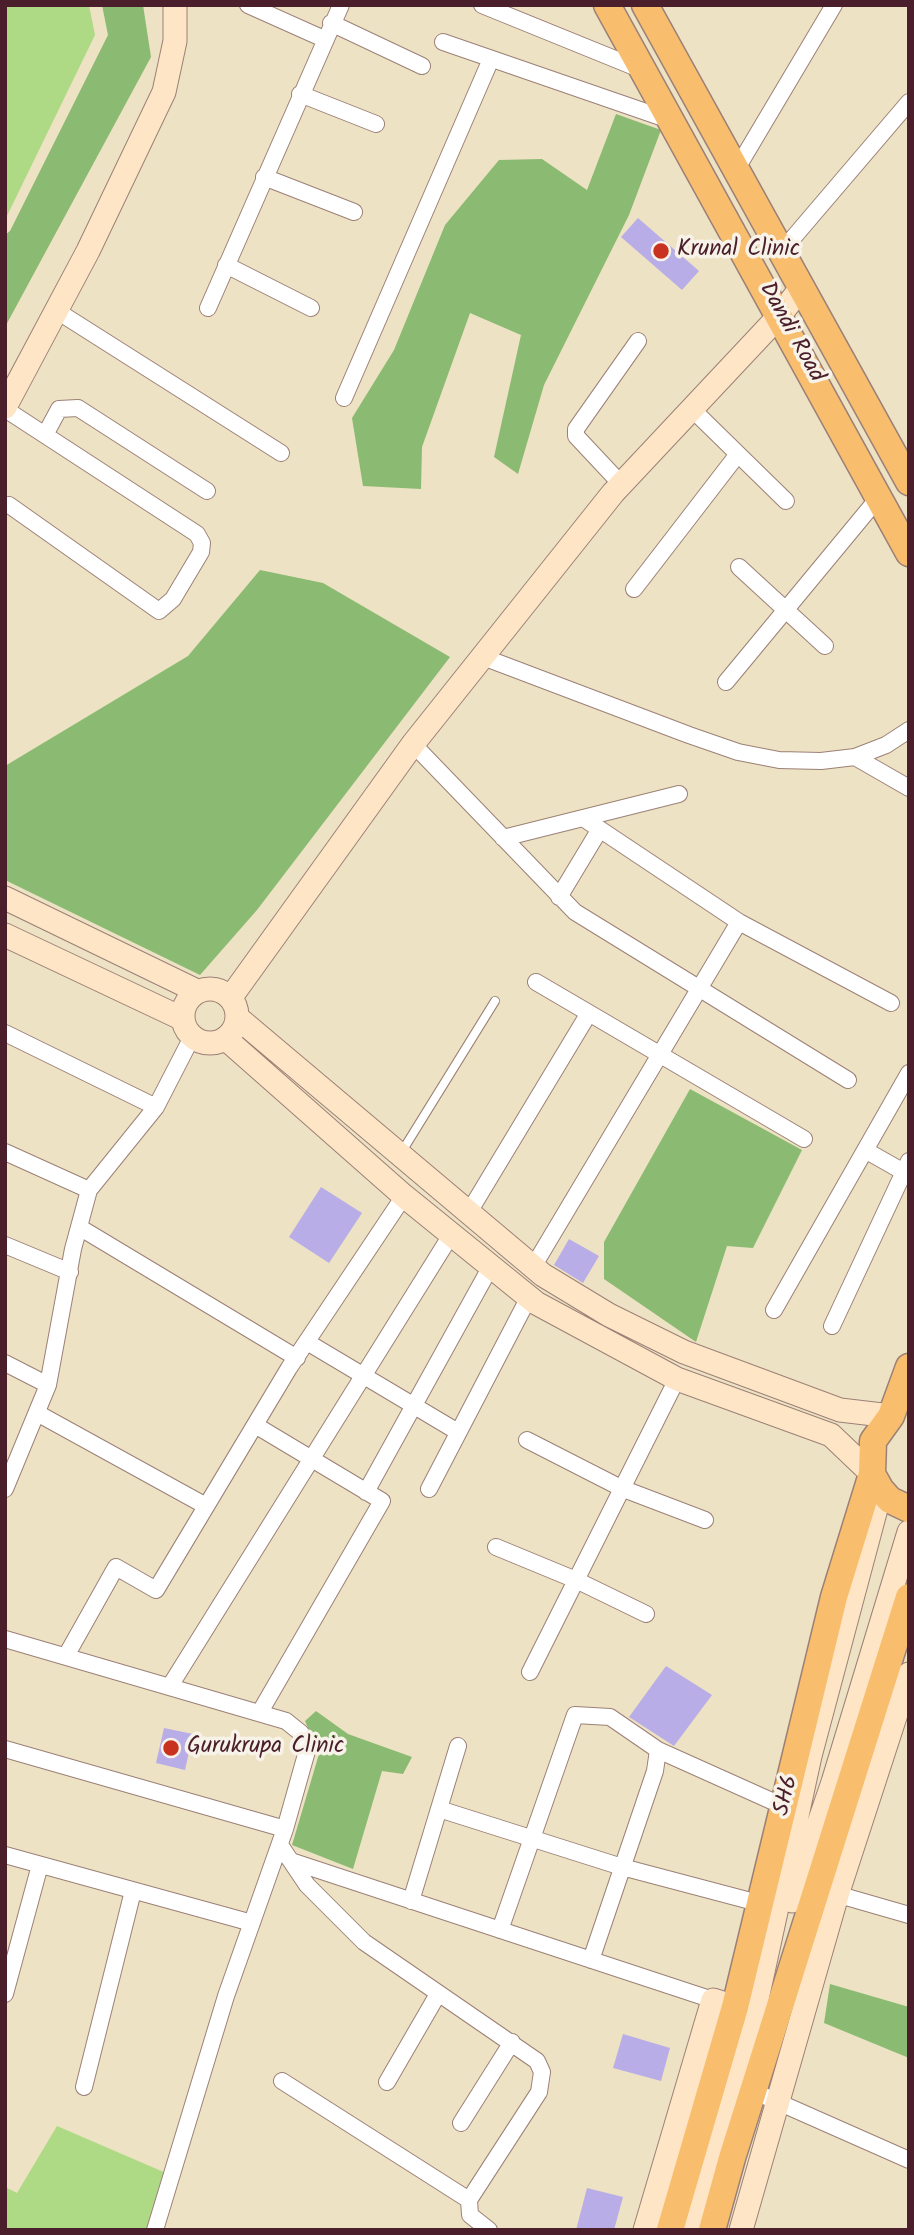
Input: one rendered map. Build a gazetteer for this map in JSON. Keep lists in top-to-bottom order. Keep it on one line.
{"streets":{"main road":["Dandi Road","SH6"]},"places":["Krunal Clinic","Gurukrupa Clinic"]}
